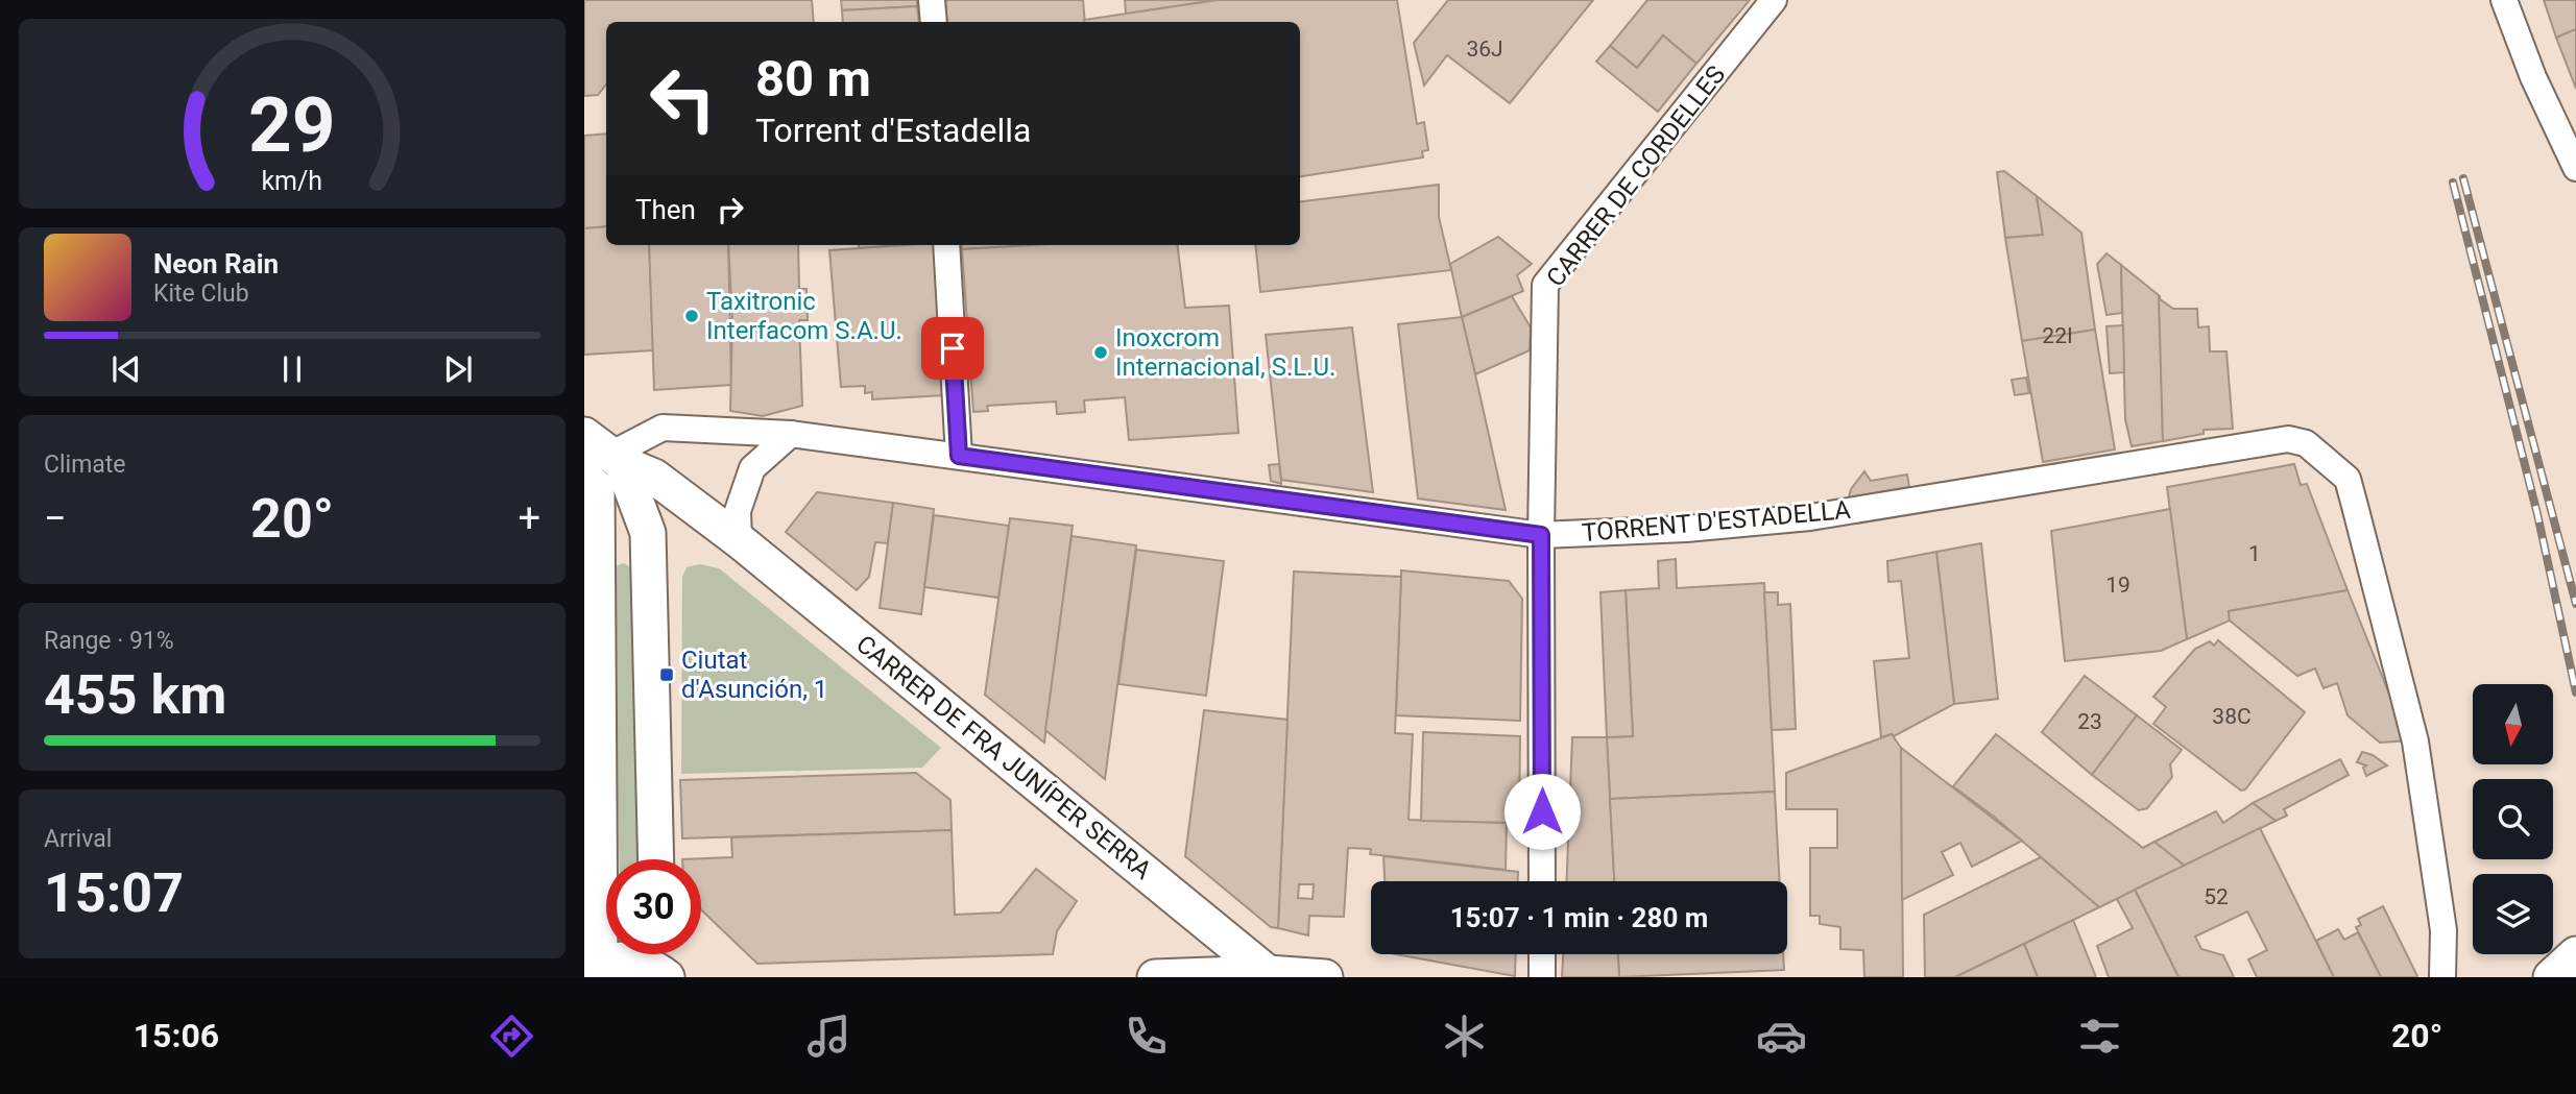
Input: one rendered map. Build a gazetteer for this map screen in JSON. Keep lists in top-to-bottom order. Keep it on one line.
{"streets":{"street":["CARRER DE CORDELLES","TORRENT D'ESTADELLA","CARRER DE FRA JUNÍPER SERRA"]},"crossings":[["CARRER DE CORDELLES","TORRENT D'ESTADELLA"],["TORRENT D'ESTADELLA","CARRER DE FRA JUNÍPER SERRA"]],"places":{"other":["Taxitronic Interfacom S.A.U.","Inoxcrom Internacional, S.L.U."],"transit":["Ciutat d'Asunción, 1"]},"house_numbers":["36J","22I","1","19","38C","23","52"],"north":"bottom","page":{"turn":["80 m","Torrent d'Estadella"],"then":"Then","song":["Neon Rain","Kite Club"],"tile":["Climate",["Range · 91%","455 km"],["Arrival","15:07"]],"heat":["−","20°","+"],"limit":"30","trip":"15:07 · 1 min · 280 m","tabs":["15:06","20°"],"gauge":["29","km/h"]}}
